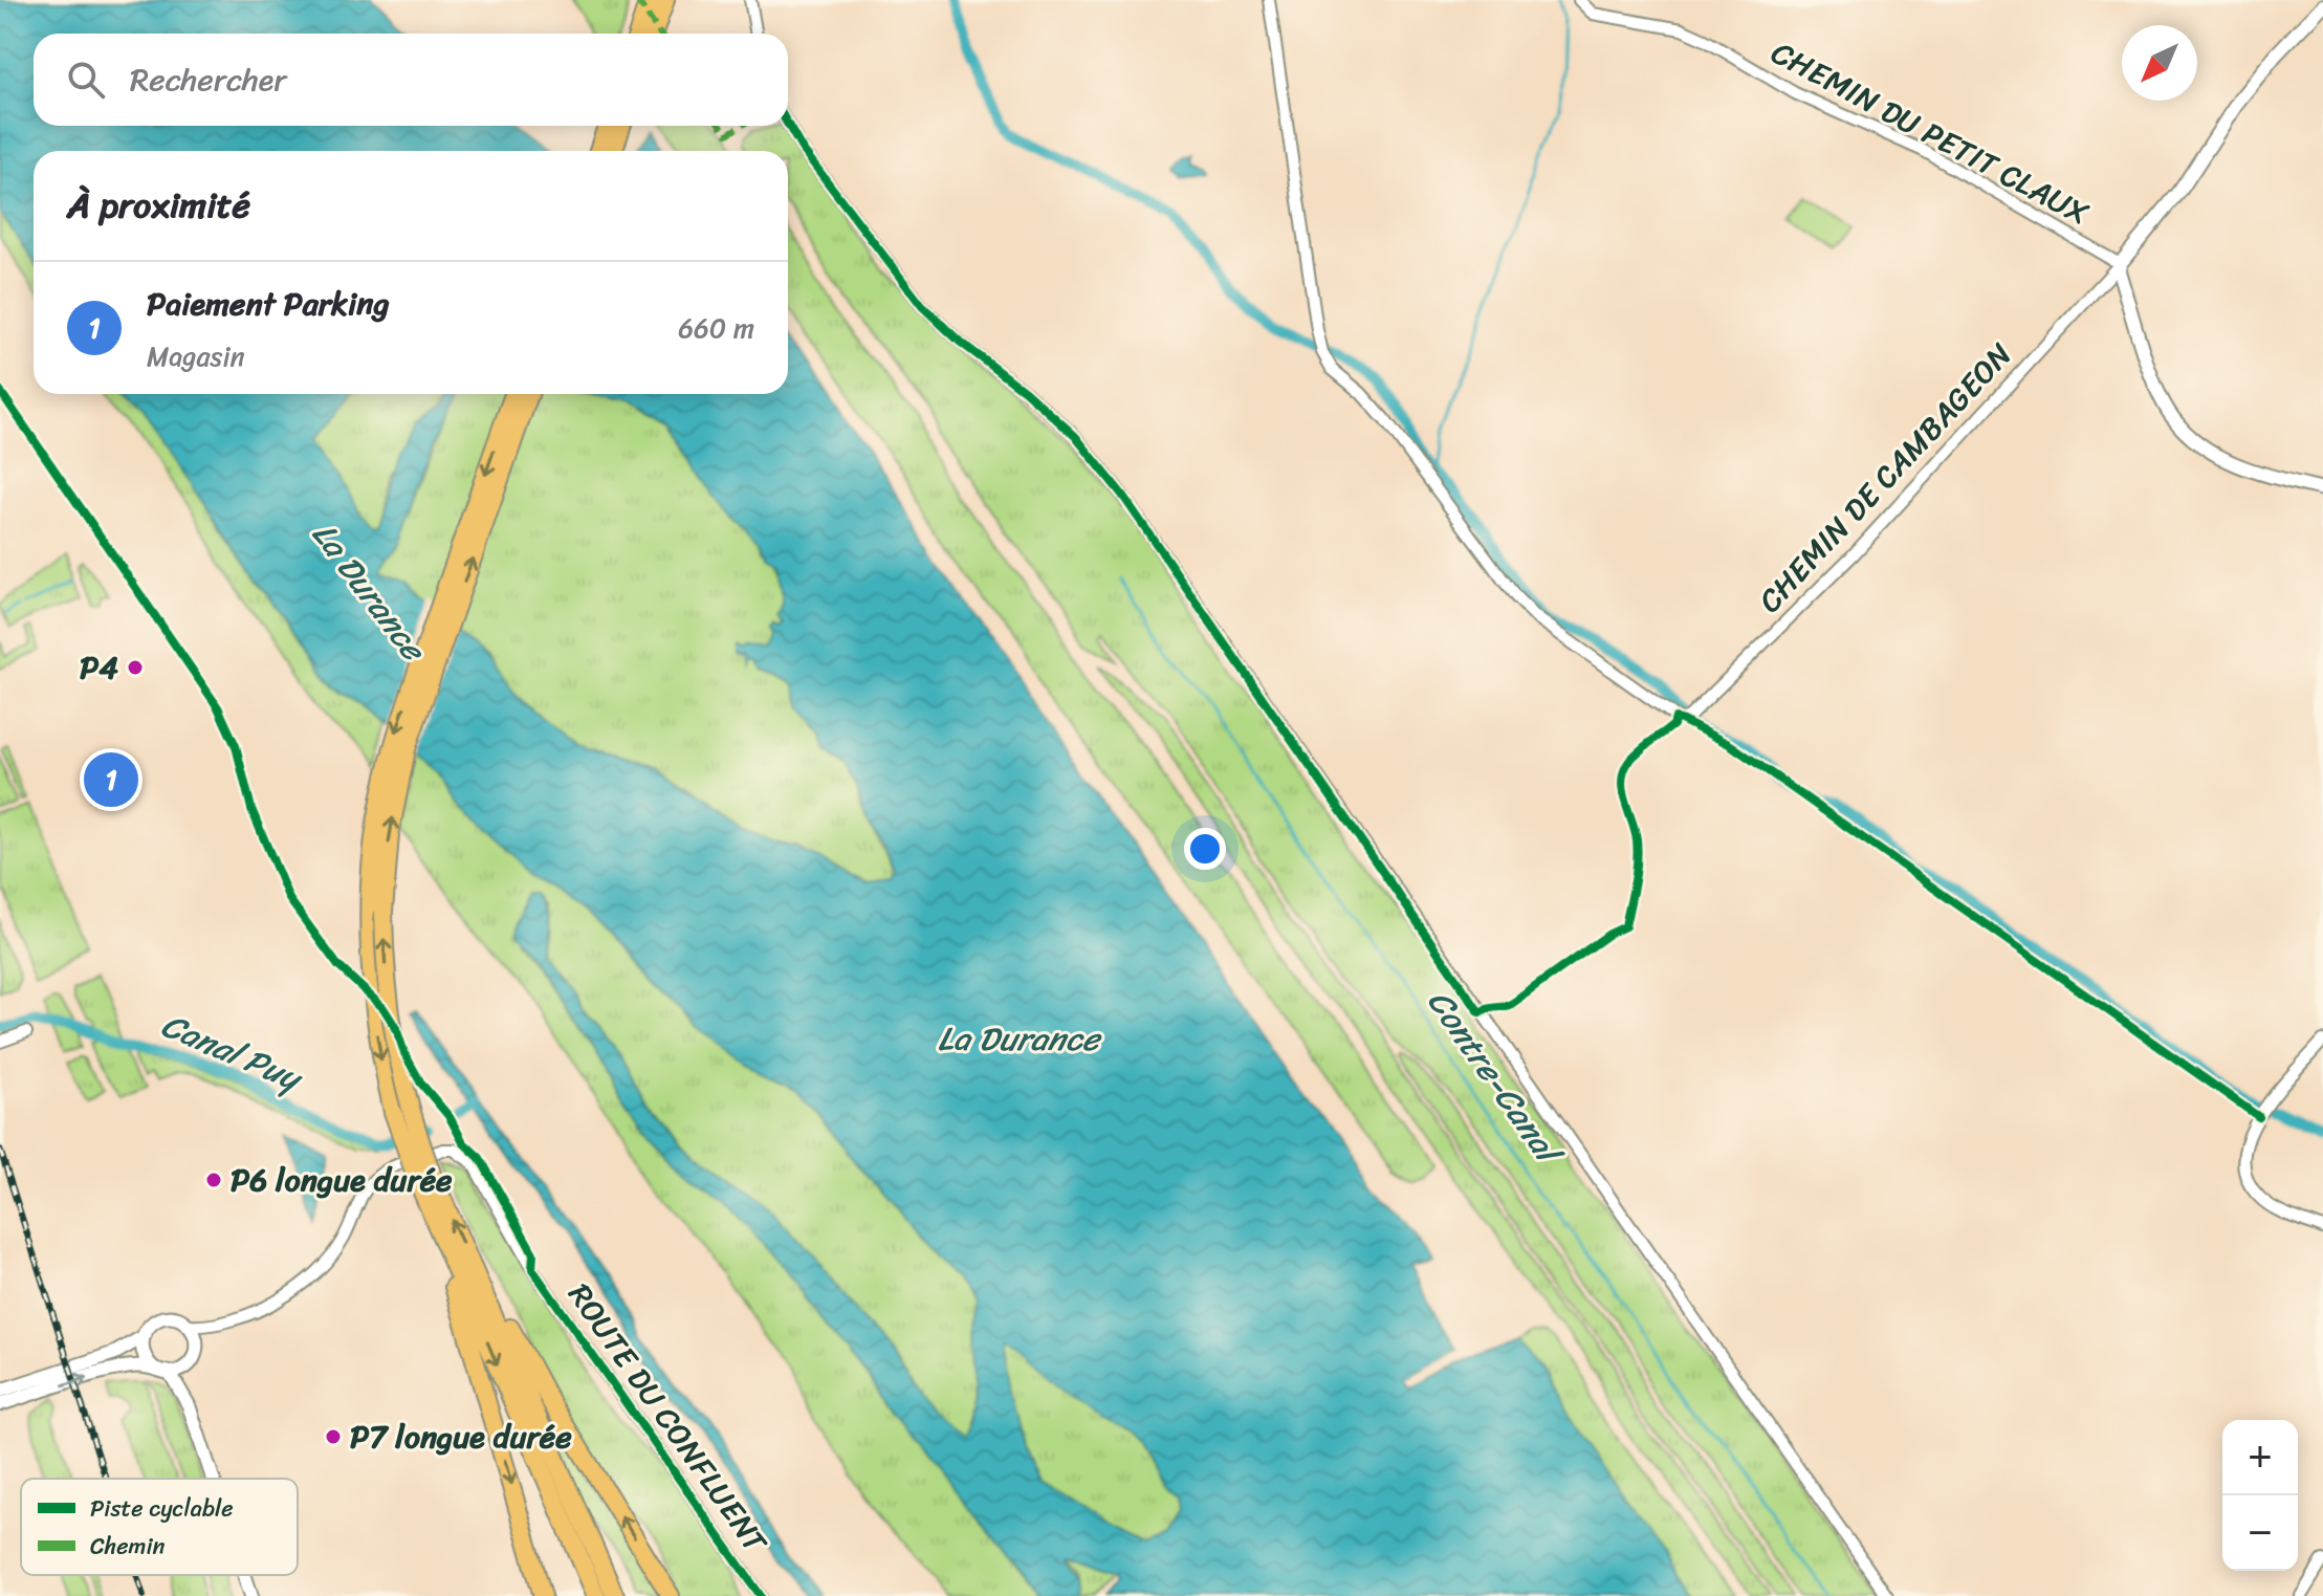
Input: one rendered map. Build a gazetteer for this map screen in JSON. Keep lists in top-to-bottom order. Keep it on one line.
{"streets":{"street":["CHEMIN DU PETIT CLAUX","CHEMIN DE CAMBAGEON","ROUTE DU CONFLUENT"]},"crossings":[["CHEMIN DU PETIT CLAUX","CHEMIN DE CAMBAGEON"]],"water":["La Durance","Canal Puy","Contre-Canal"],"places":["P4","P6 longue durée","P7 longue durée"],"legend":["Piste cyclable","Chemin"],"north":"bottom left","page":{"search":"Rechercher","heading":"À proximité","list":[{"mark":"1","name":"Paiement Parking","note":"Magasin","value":"660 m"}],"pins":"1","map_buttons":["+","−"]}}
